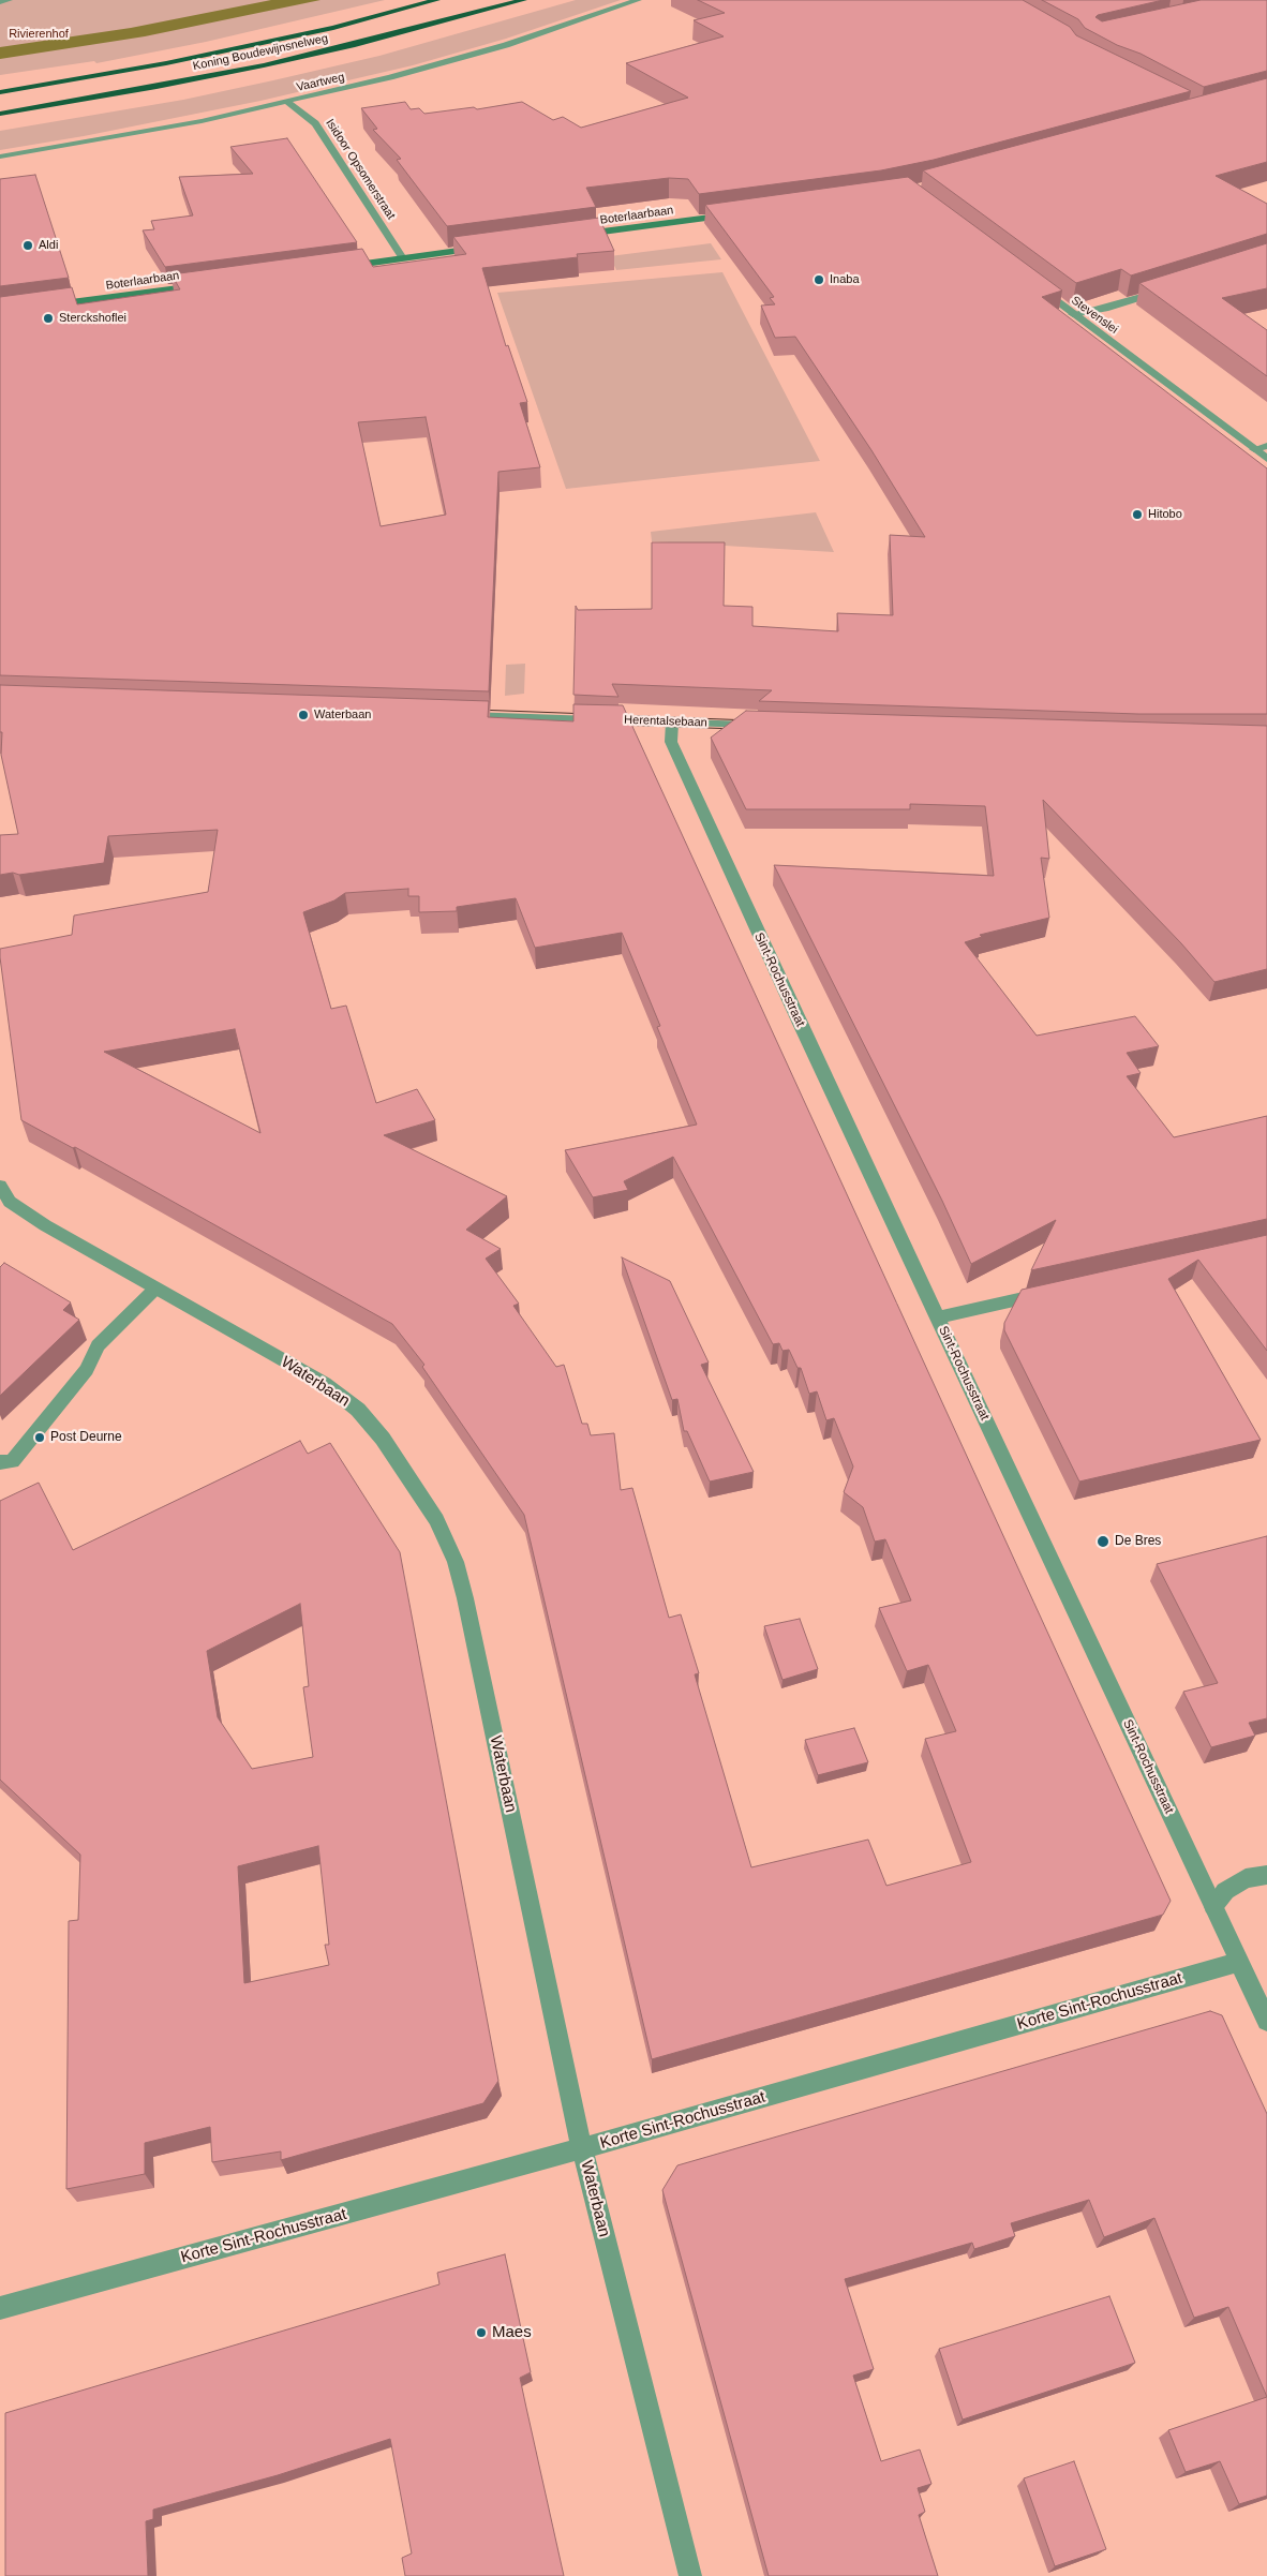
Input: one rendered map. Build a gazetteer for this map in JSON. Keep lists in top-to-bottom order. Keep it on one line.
{"streets":{"highway":["Koning Boudewijnsnelweg"],"main road":["Boterlaarbaan"],"street":["Vaartweg","Isidoor Opsomerstraat","Stevenslei","Herentalsebaan","Sint-Rochusstraat","Waterbaan","Korte Sint-Rochusstraat"]},"crossings":[["Vaartweg","Isidoor Opsomerstraat"],["Herentalsebaan","Sint-Rochusstraat"],["Sint-Rochusstraat","Korte Sint-Rochusstraat"],["Waterbaan","Korte Sint-Rochusstraat"]],"parks":["Rivierenhof"],"places":["Aldi","Inaba","Sterckshoflei","Hitobo","Waterbaan","Post Deurne","De Bres","Maes"]}
